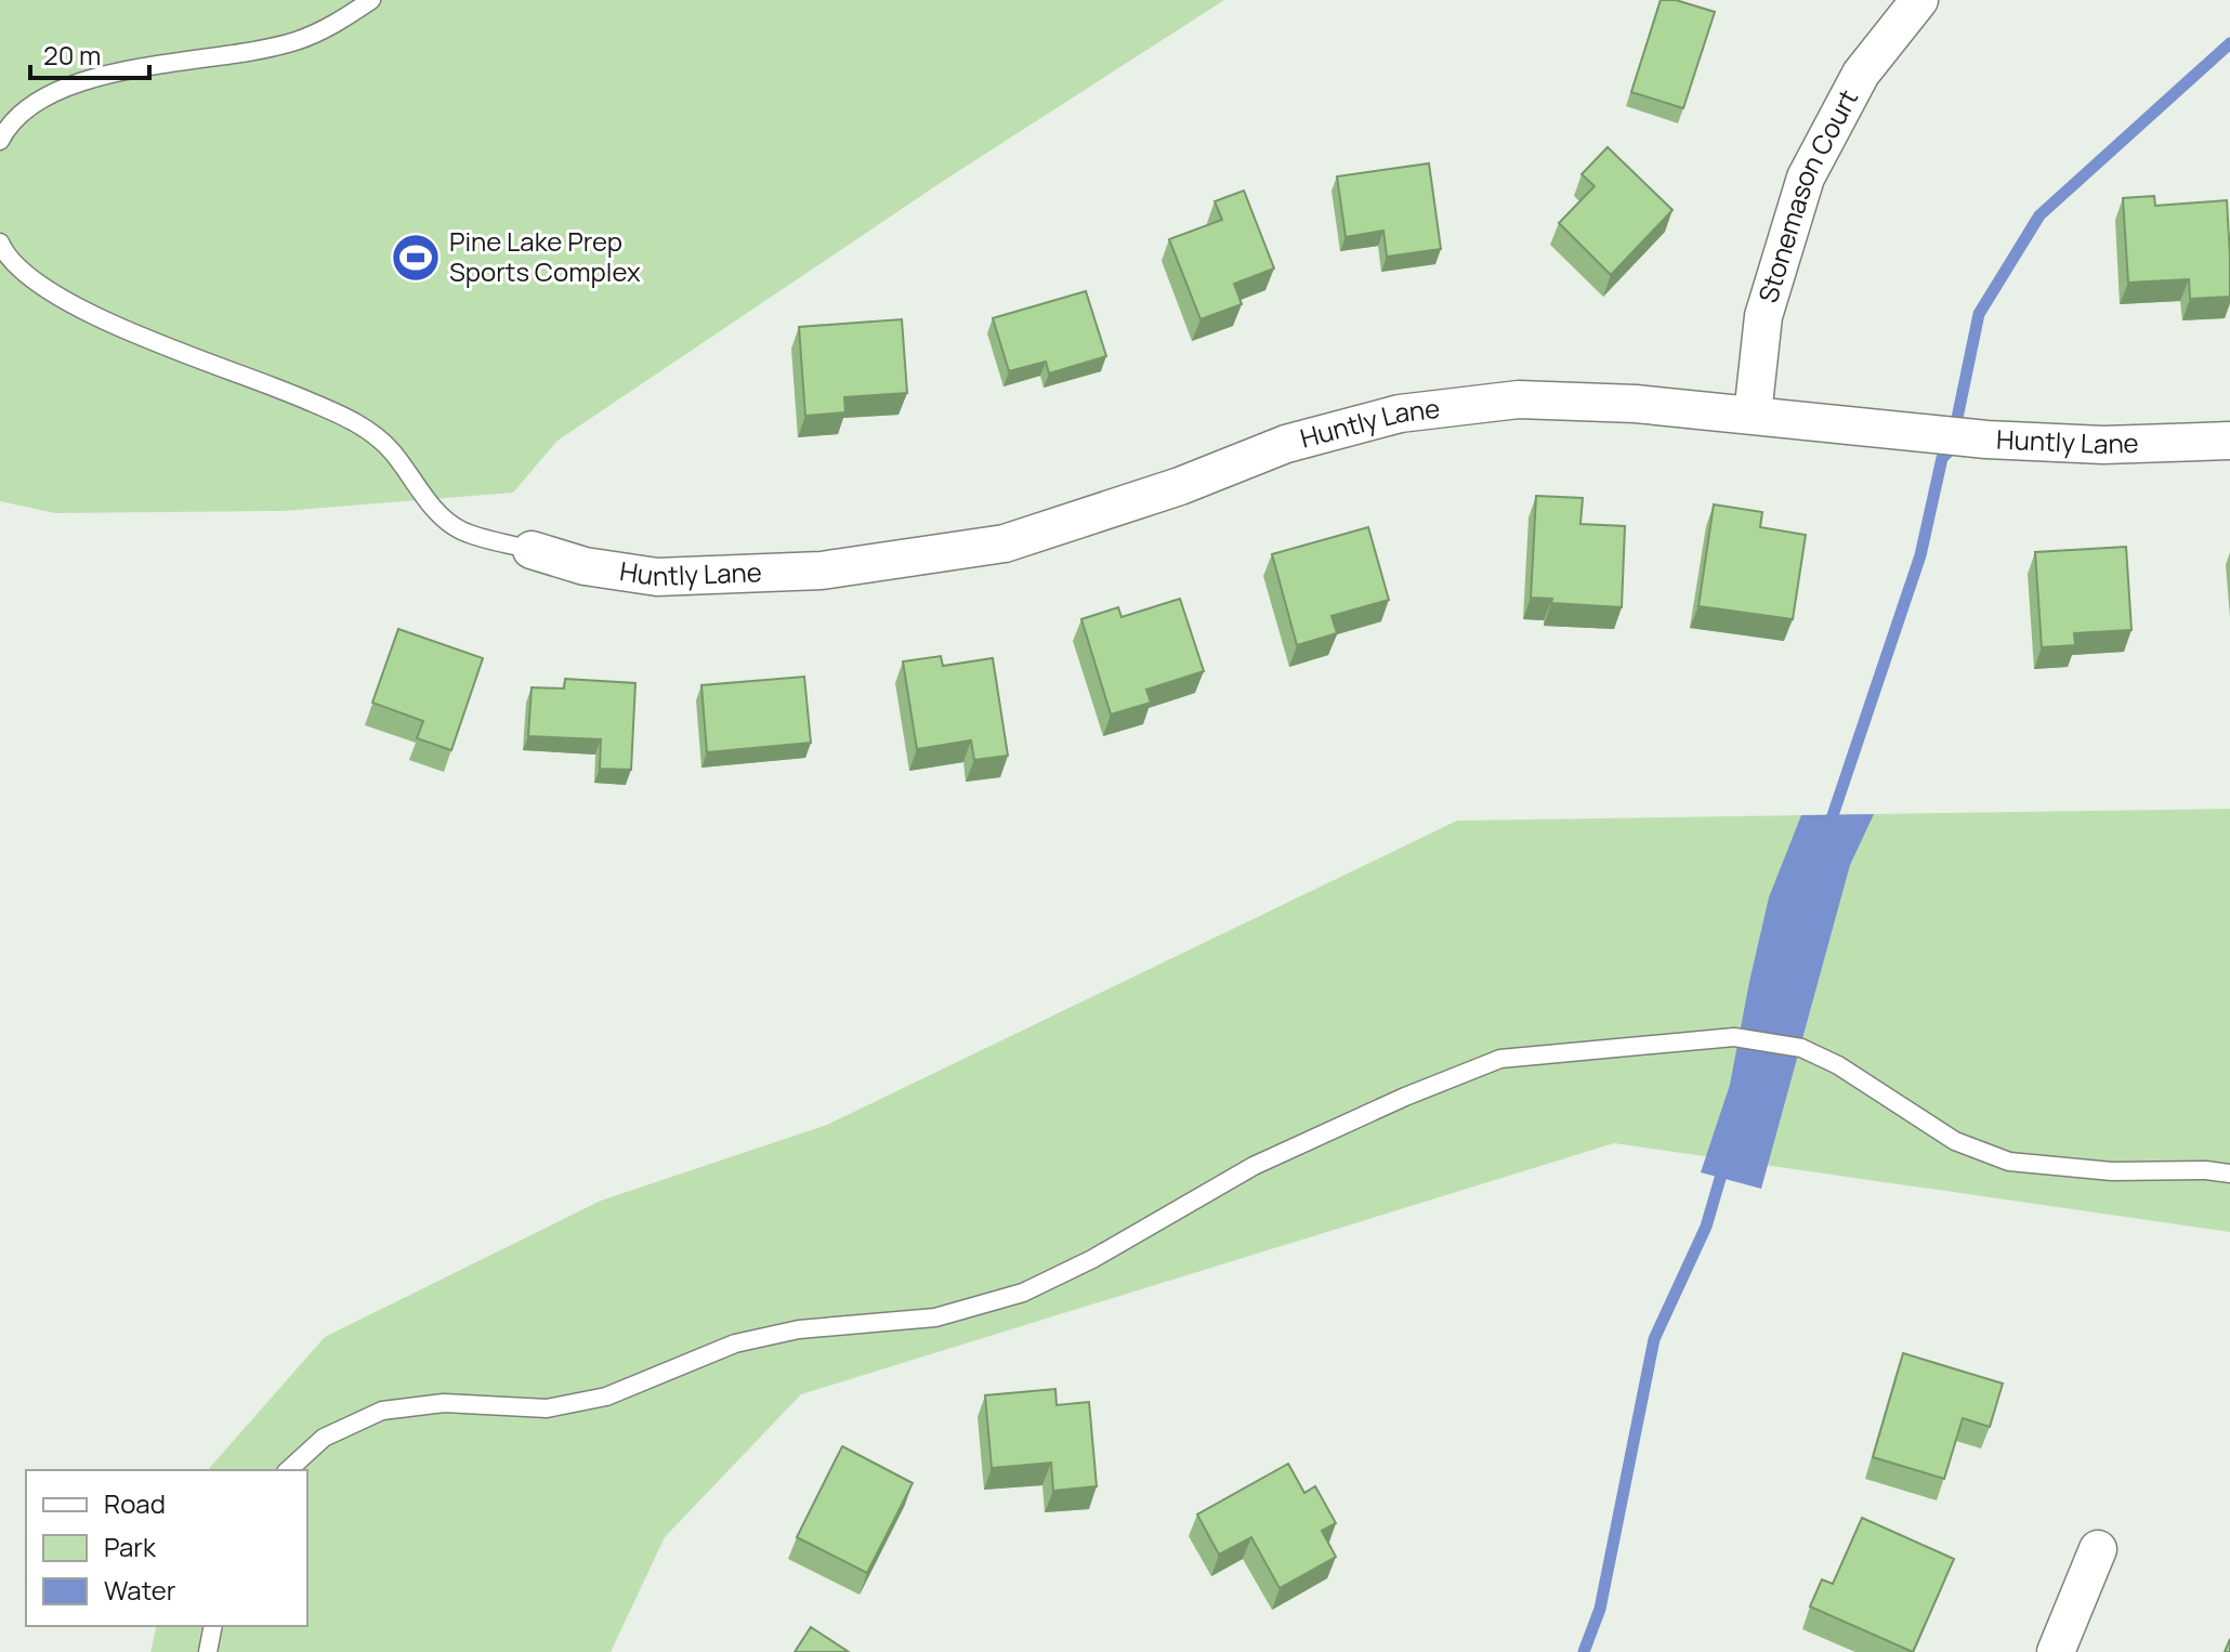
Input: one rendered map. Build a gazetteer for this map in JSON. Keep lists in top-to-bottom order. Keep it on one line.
{"streets":{"street":["Stonemason Court","Huntly Lane"]},"crossings":[["Stonemason Court","Huntly Lane"]],"places":{"sports":["Pine Lake Prep Sports Complex"]},"legend":["Road","Park","Water"],"scale_bar":"20 m"}
